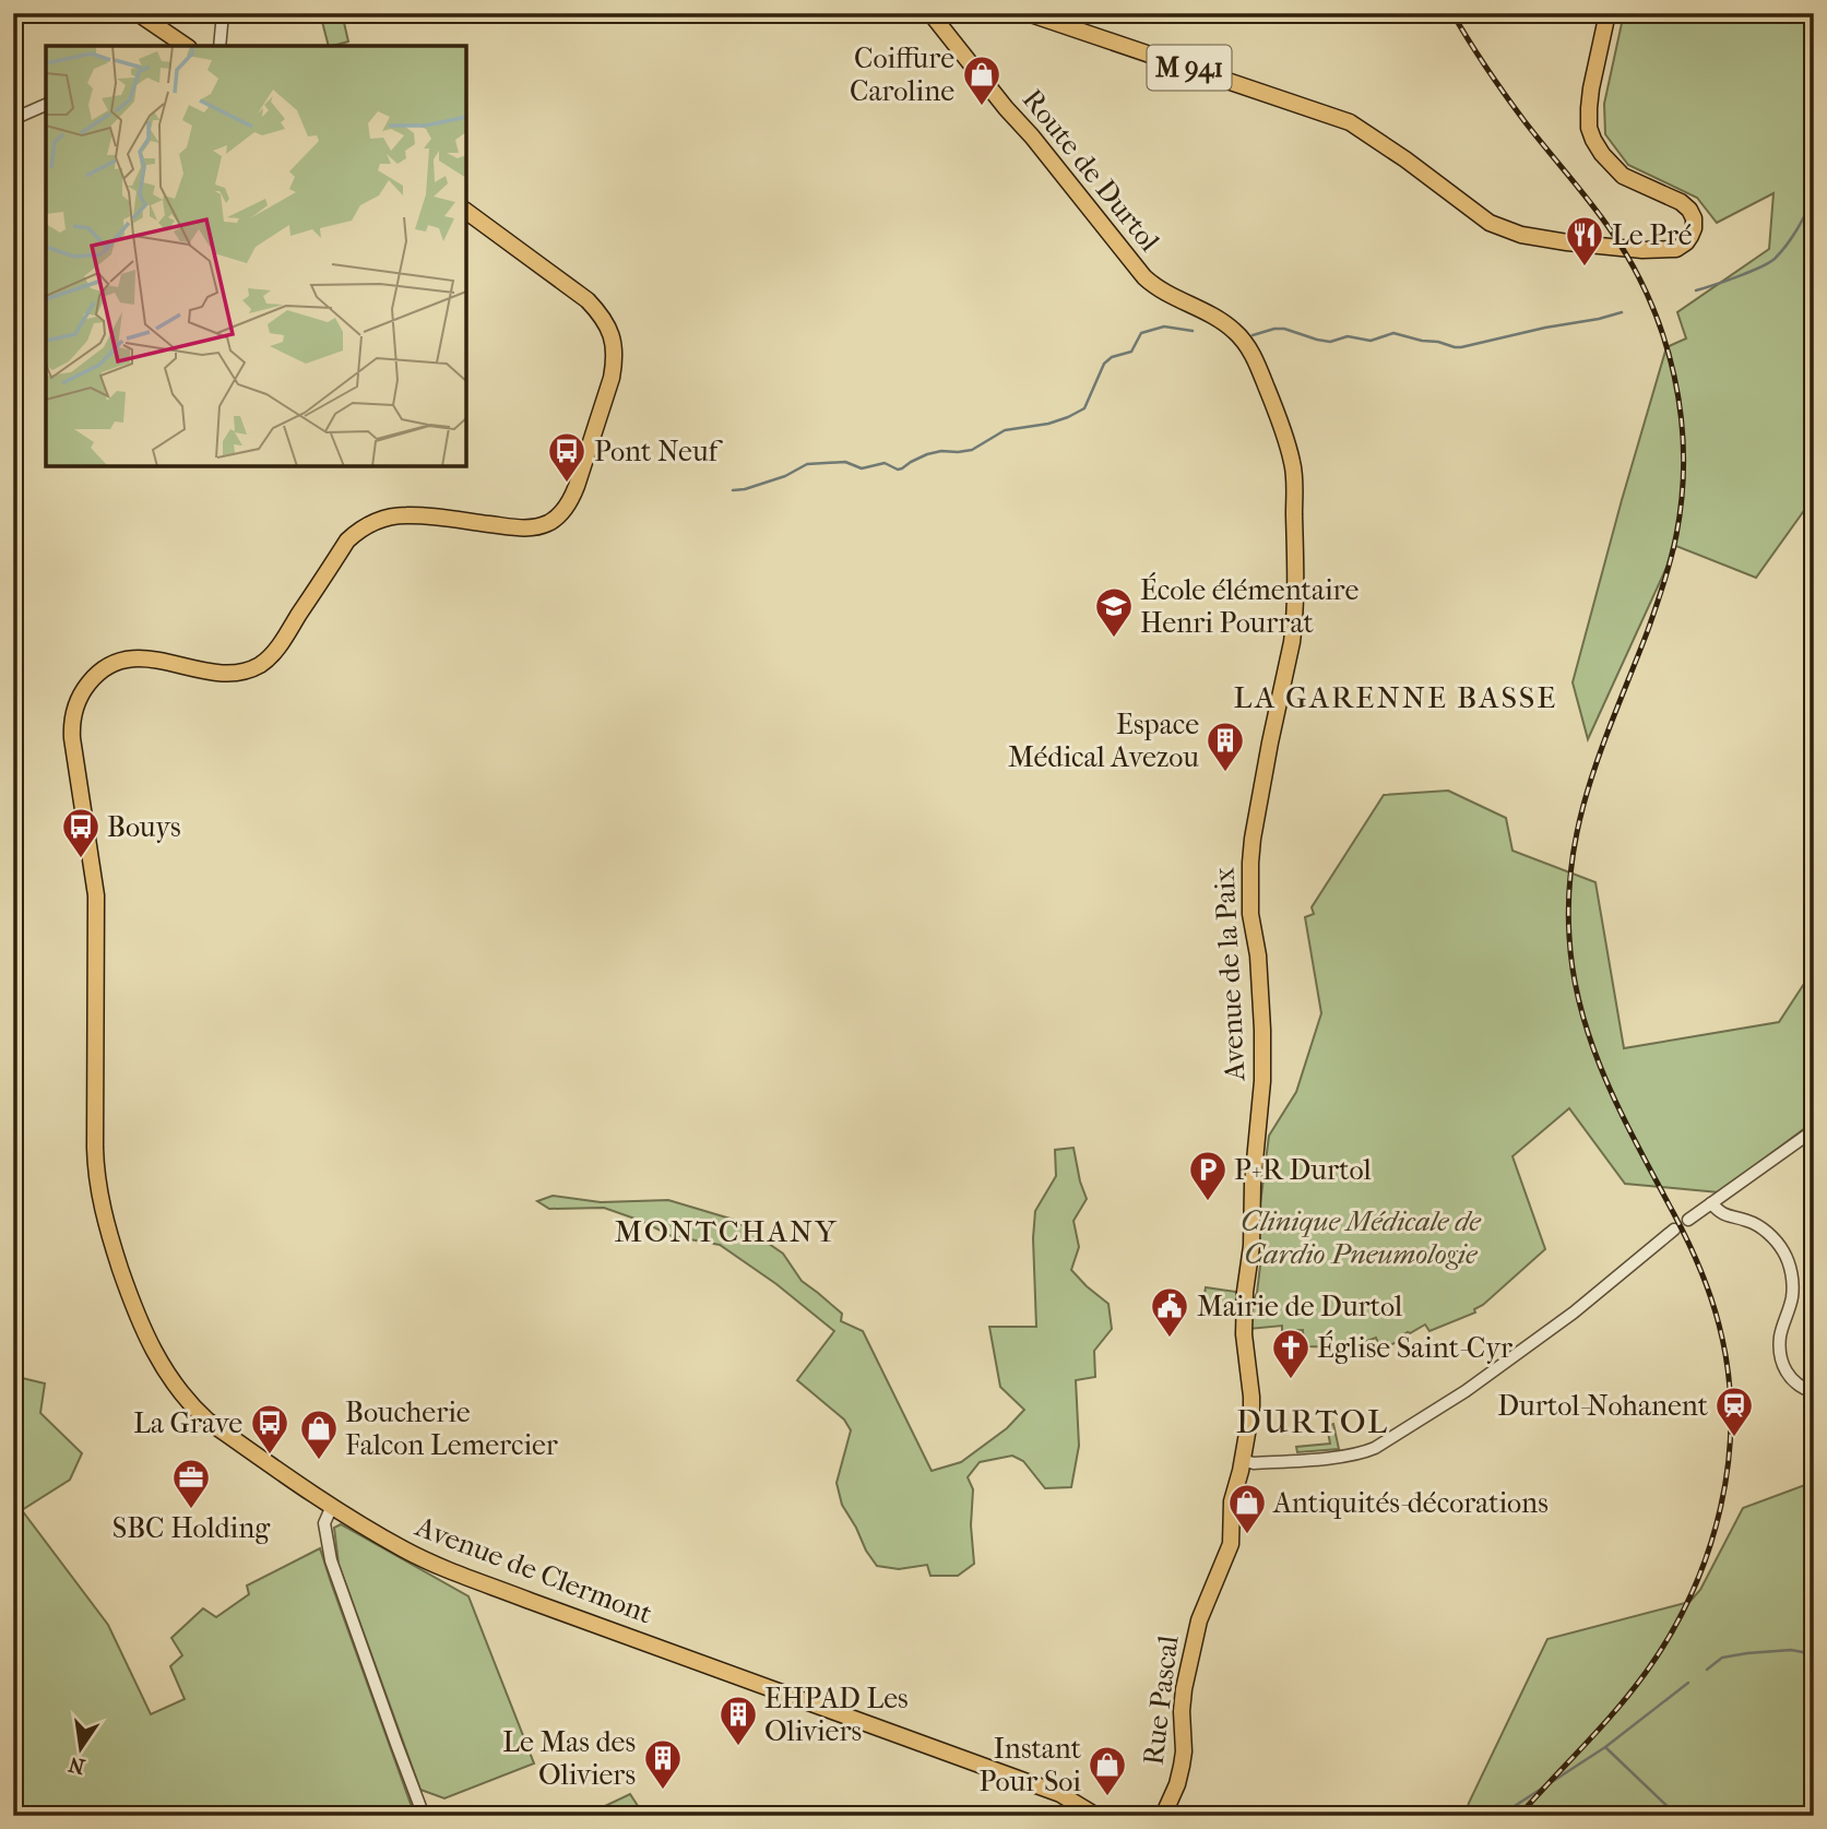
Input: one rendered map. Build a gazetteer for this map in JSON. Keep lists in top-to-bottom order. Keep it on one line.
{"streets":{"main road":["M 941","Route de Durtol","Avenue de la Paix","Avenue de Clermont","Rue Pascal"]},"crossings":[["Route de Durtol","Avenue de la Paix"],["Avenue de la Paix","Rue Pascal"]],"districts":["LA GARENNE BASSE","MONTCHANY","DURTOL"],"parks":["Clinique Médicale de Cardio Pneumologie"],"places":{"shop":["Coiffure Caroline","Boucherie Falcon Lemercier","Antiquités-décorations","Instant Pour Soi"],"restaurant":["Le Pré"],"bus stop":["Pont Neuf","Bouys","La Grave"],"school or university":["École élémentaire Henri Pourrat"],"building":["Espace Médical Avezou","EHPAD Les Oliviers","Le Mas des Oliviers"],"parking":["P+R Durtol"],"public building":["Mairie de Durtol"],"church":["Église Saint-Cyr"],"station":["Durtol-Nohanent"],"office":["SBC Holding"]},"north":"bottom"}
